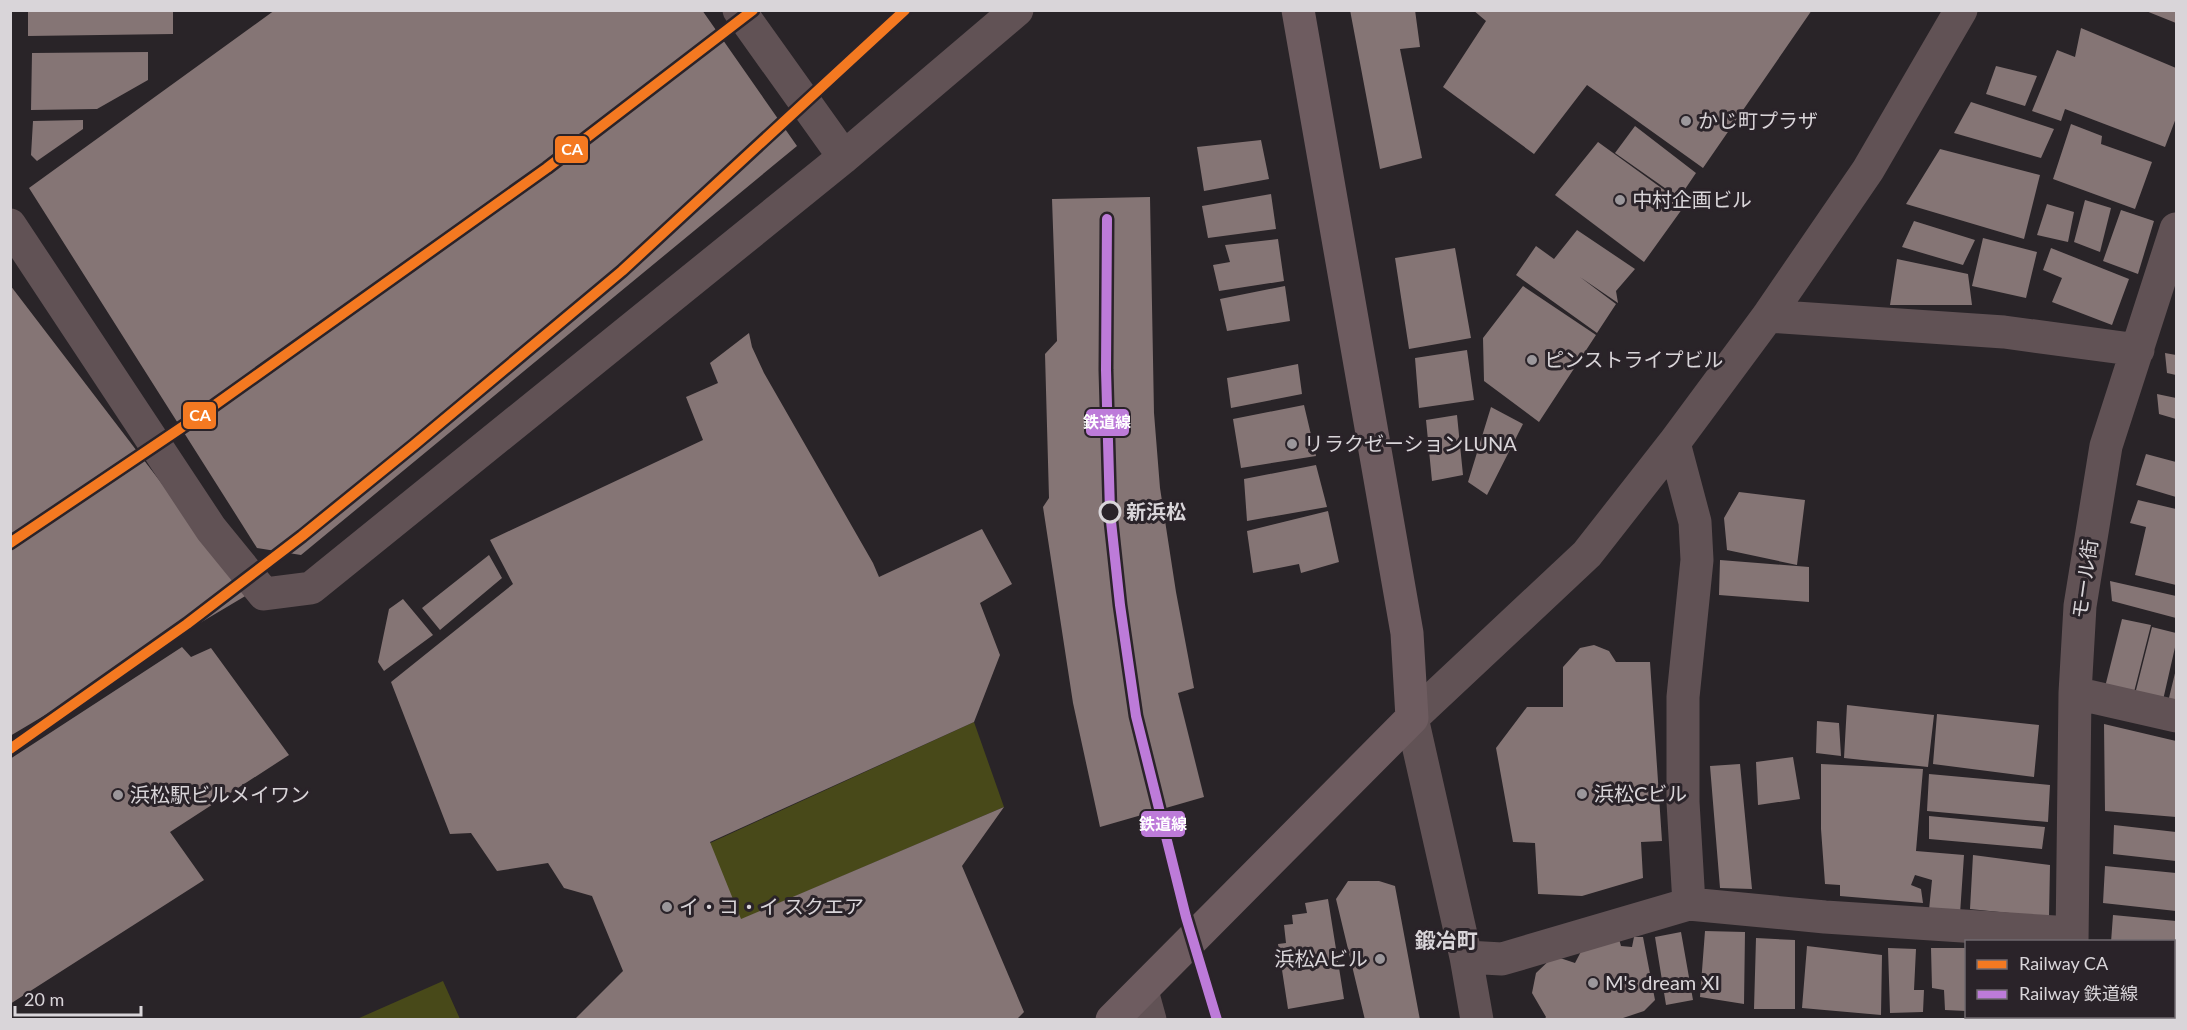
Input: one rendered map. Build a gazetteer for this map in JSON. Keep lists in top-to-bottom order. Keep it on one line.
{"streets":{"street":["モール街"]},"districts":["鍛冶町"],"places":["かじ町プラザ","中村企画ビル","ピンストライプビル","リラクゼーションLUNA","新浜松","浜松Cビル","浜松駅ビルメイワン","イ・コ・イ スクエア","浜松Aビル","M's dream XI"],"lines":["rail line CA","rail line 鉄道線"],"legend":["Railway CA","Railway 鉄道線"],"scale_bar":"20 m"}
